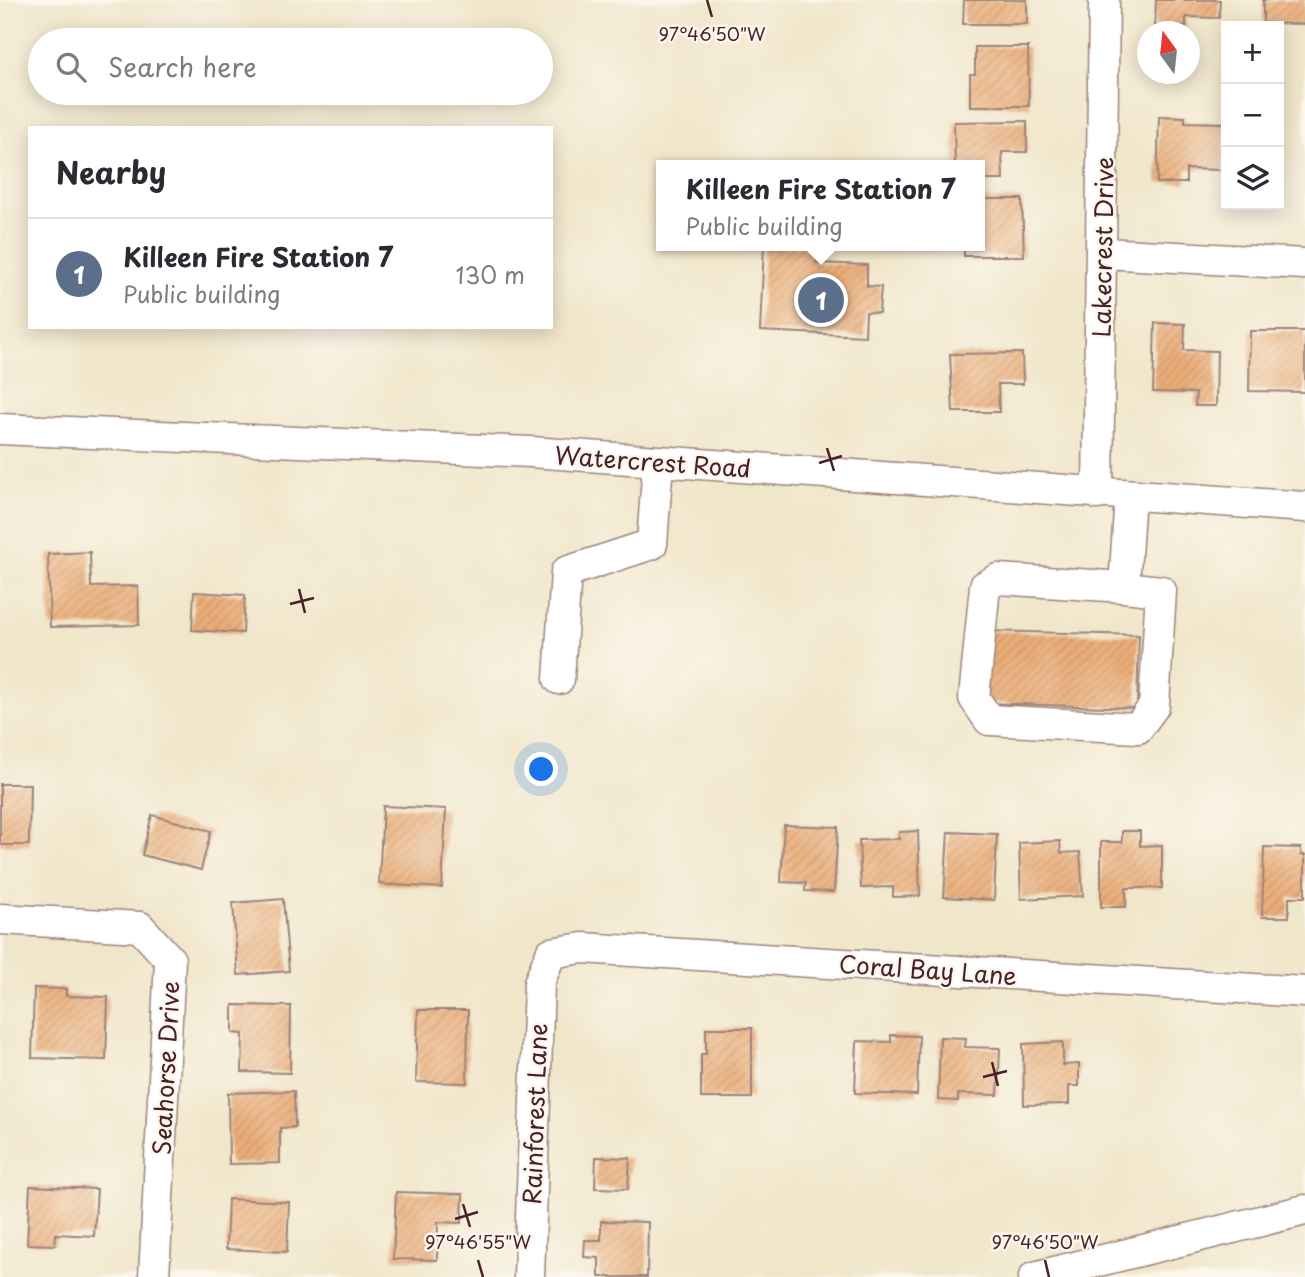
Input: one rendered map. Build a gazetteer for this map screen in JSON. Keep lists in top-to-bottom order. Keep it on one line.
{"streets":{"street":["Lakecrest Drive","Watercrest Road","Coral Bay Lane","Seahorse Drive","Rainforest Lane"]},"crossings":[["Lakecrest Drive","Watercrest Road"],["Coral Bay Lane","Rainforest Lane"]],"north":"top","page":{"map_buttons":["+","−"],"search":"Search here","heading":"Nearby","popup":["Killeen Fire Station 7","Public building"],"list":[{"mark":"1","name":"Killeen Fire Station 7","note":"Public building","value":"130 m"}],"pins":"1"},"coordinates":["97°46'50\"W","97°46'55\"W"]}
